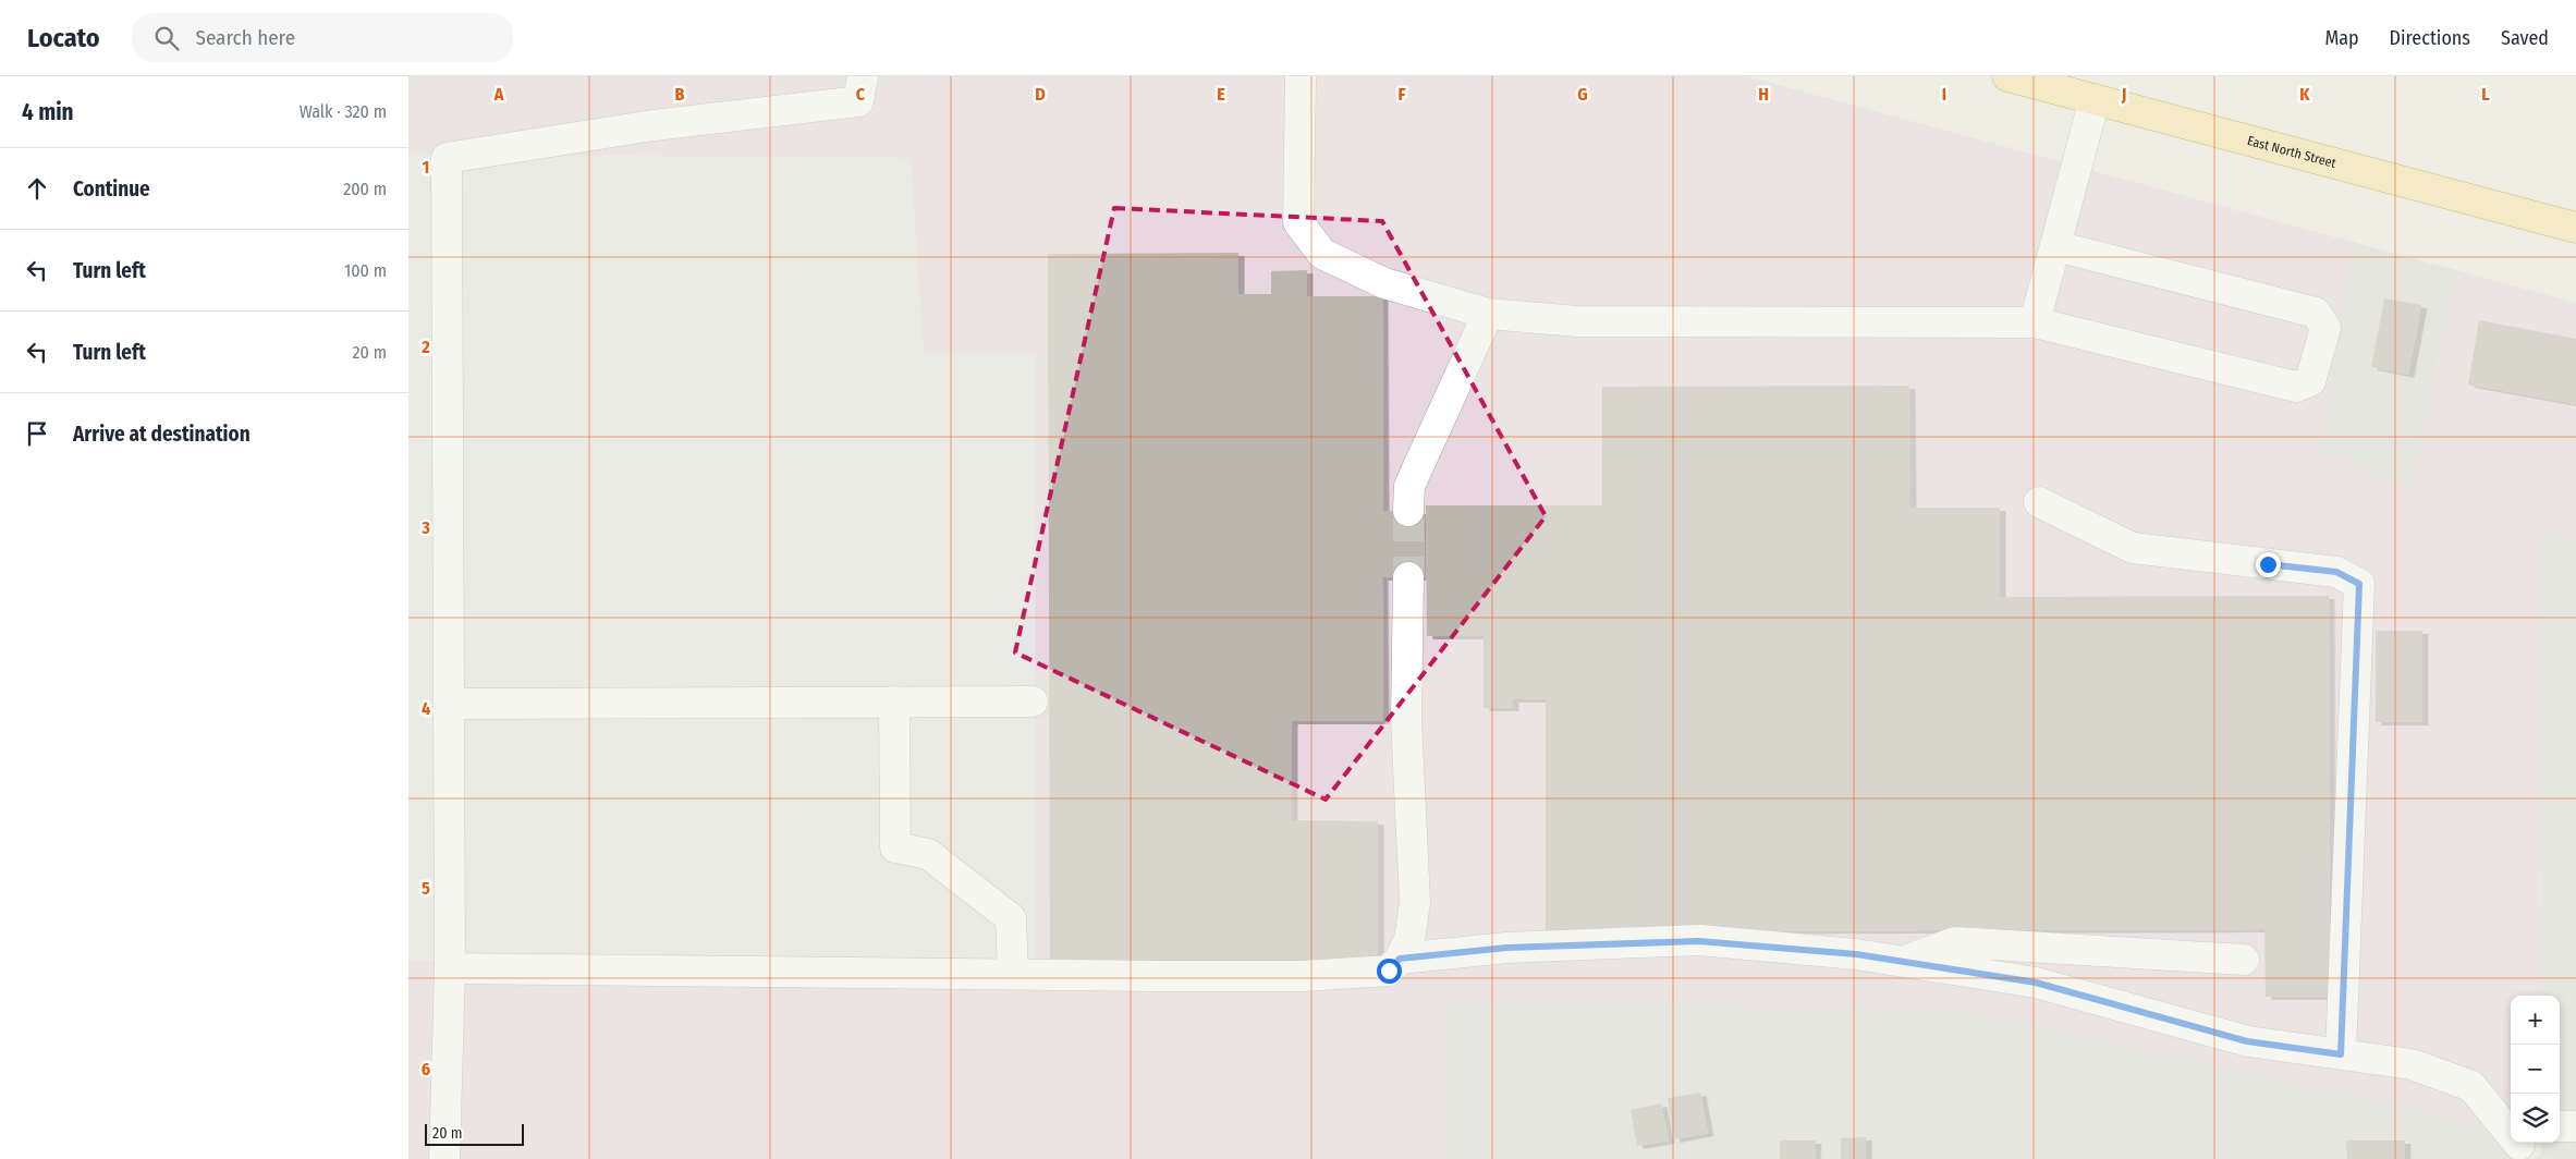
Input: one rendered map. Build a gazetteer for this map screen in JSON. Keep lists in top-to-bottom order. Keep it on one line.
{"streets":{"main road":["East North Street"]},"scale_bar":"20 m","page":{"header":"Locato","search":"Search here","nav":["Map","Directions","Saved"],"heading":["4 min","Walk · 320 m"],"list":[["Continue","200 m"],["Turn left","100 m"],["Turn left","20 m"],"Arrive at destination"],"map_buttons":["+","−"],"scale":"20 m"},"grid":{"columns":["A","B","C","D","E","F","G","H","I","J","K","L"],"rows":["1","2","3","4","5","6"]}}
